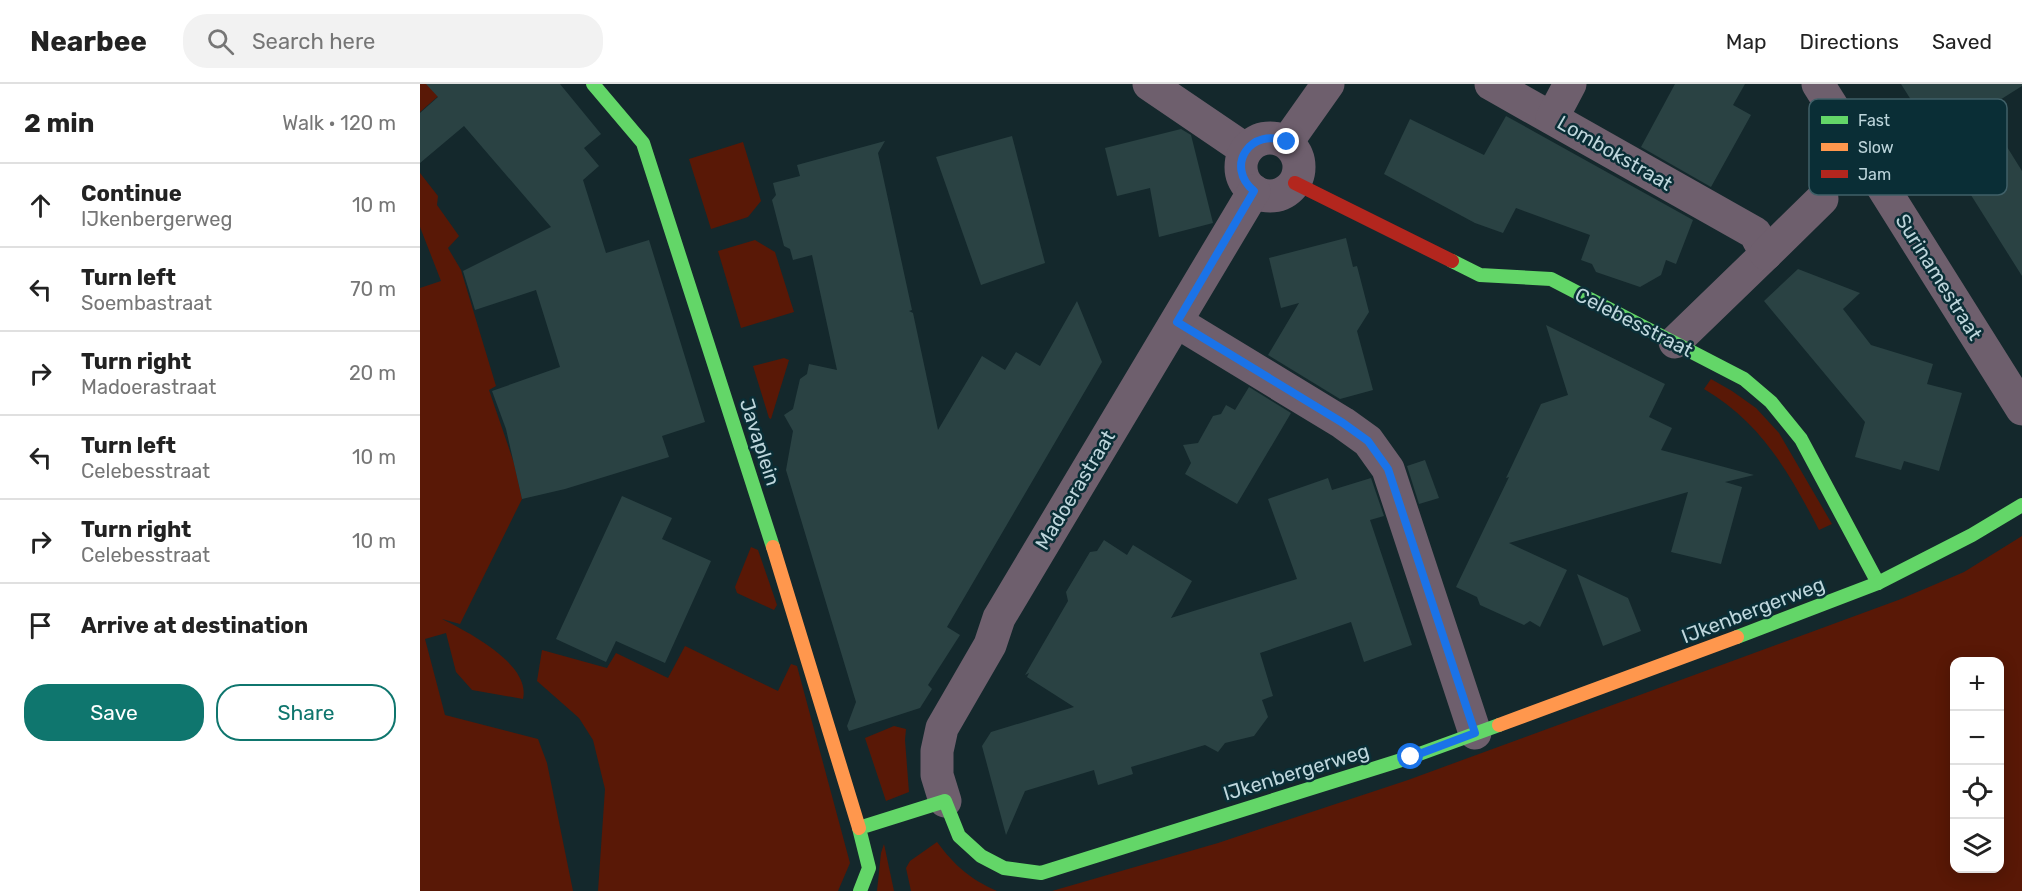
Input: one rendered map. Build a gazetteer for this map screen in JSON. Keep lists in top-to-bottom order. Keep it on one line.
{"streets":{"street":["Lombokstraat","Surinamestraat","Celebesstraat","Javaplein","Madoerastraat","IJkenbergerweg"]},"crossings":[["Celebesstraat","Madoerastraat"],["Celebesstraat","IJkenbergerweg"],["Madoerastraat","IJkenbergerweg"]],"legend":["Fast","Slow","Jam"],"page":{"header":"Nearbee","search":"Search here","nav":["Map","Directions","Saved"],"heading":["2 min","Walk · 120 m"],"list":[["Continue","IJkenbergerweg","10 m"],["Turn left","Soembastraat","70 m"],["Turn right","Madoerastraat","20 m"],["Turn left","Celebesstraat","10 m"],["Turn right","Celebesstraat","10 m"],"Arrive at destination"],"map_buttons":["+","−"],"buttons":["Save","Share"]}}
